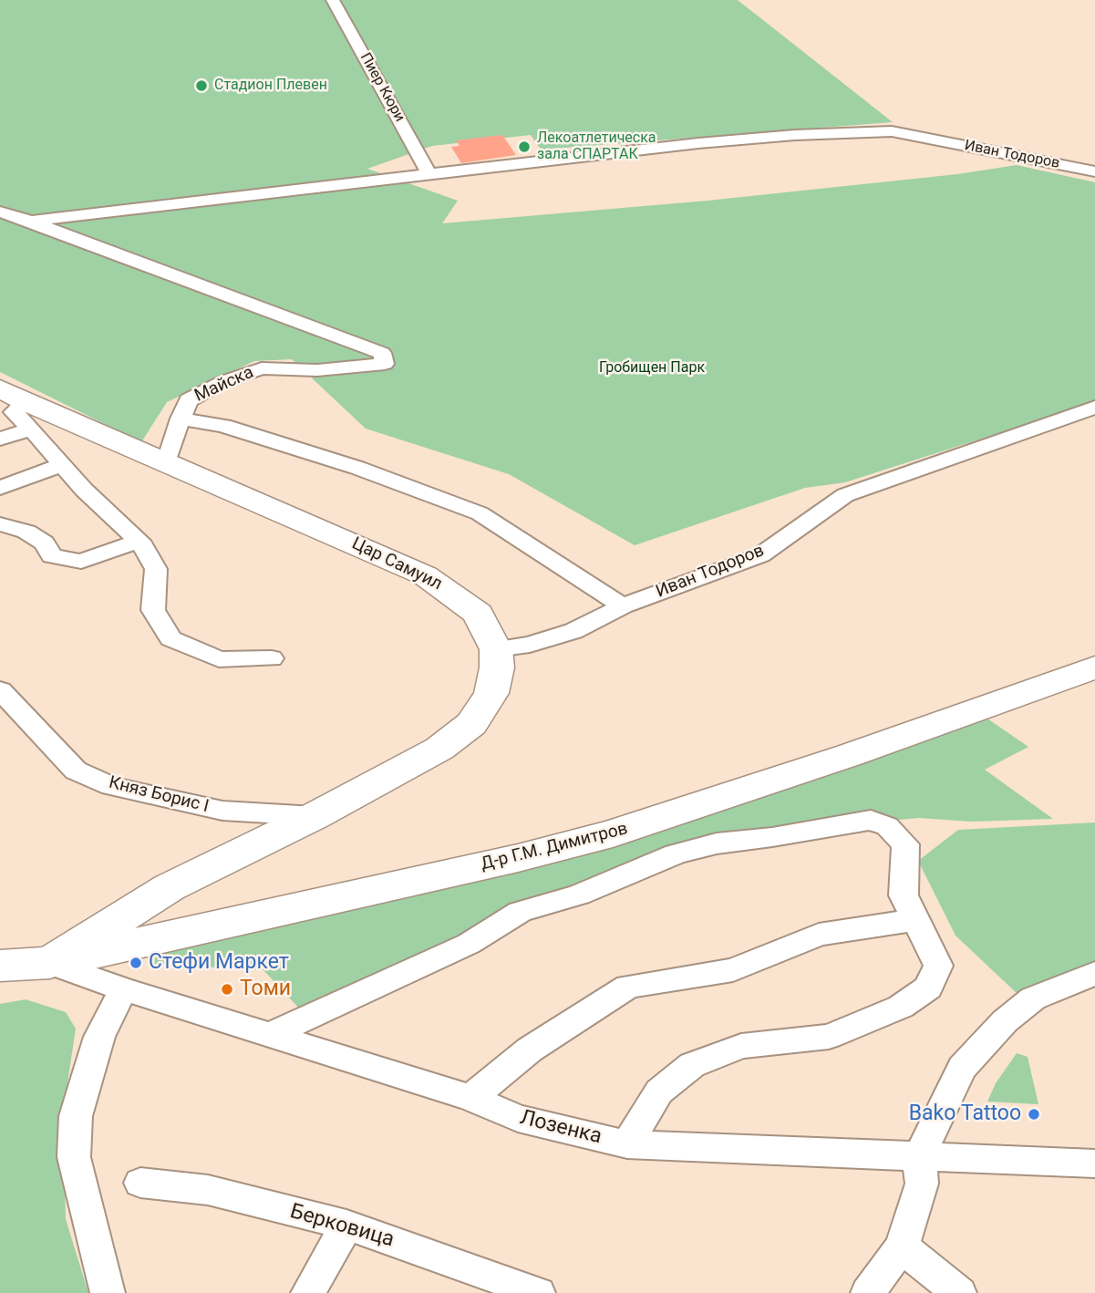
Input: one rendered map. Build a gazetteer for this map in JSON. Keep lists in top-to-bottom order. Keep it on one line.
{"streets":{"street":["Пиер Кюри","Иван Тодоров","Майска","Цар Самуил","Княз Борис I","Д-р Г.М. Димитров","Лозенка","Берковица"]},"crossings":[["Пиер Кюри","Иван Тодоров"],["Иван Тодоров","Майска"],["Иван Тодоров","Цар Самуил"],["Д-р Г.М. Димитров","Лозенка"]],"parks":["Гробищен Парк"],"places":["Стадион Плевен","Лекоатлетическа зала СПАРТАК","Стефи Маркет","Томи","Bako Tattoo"]}
